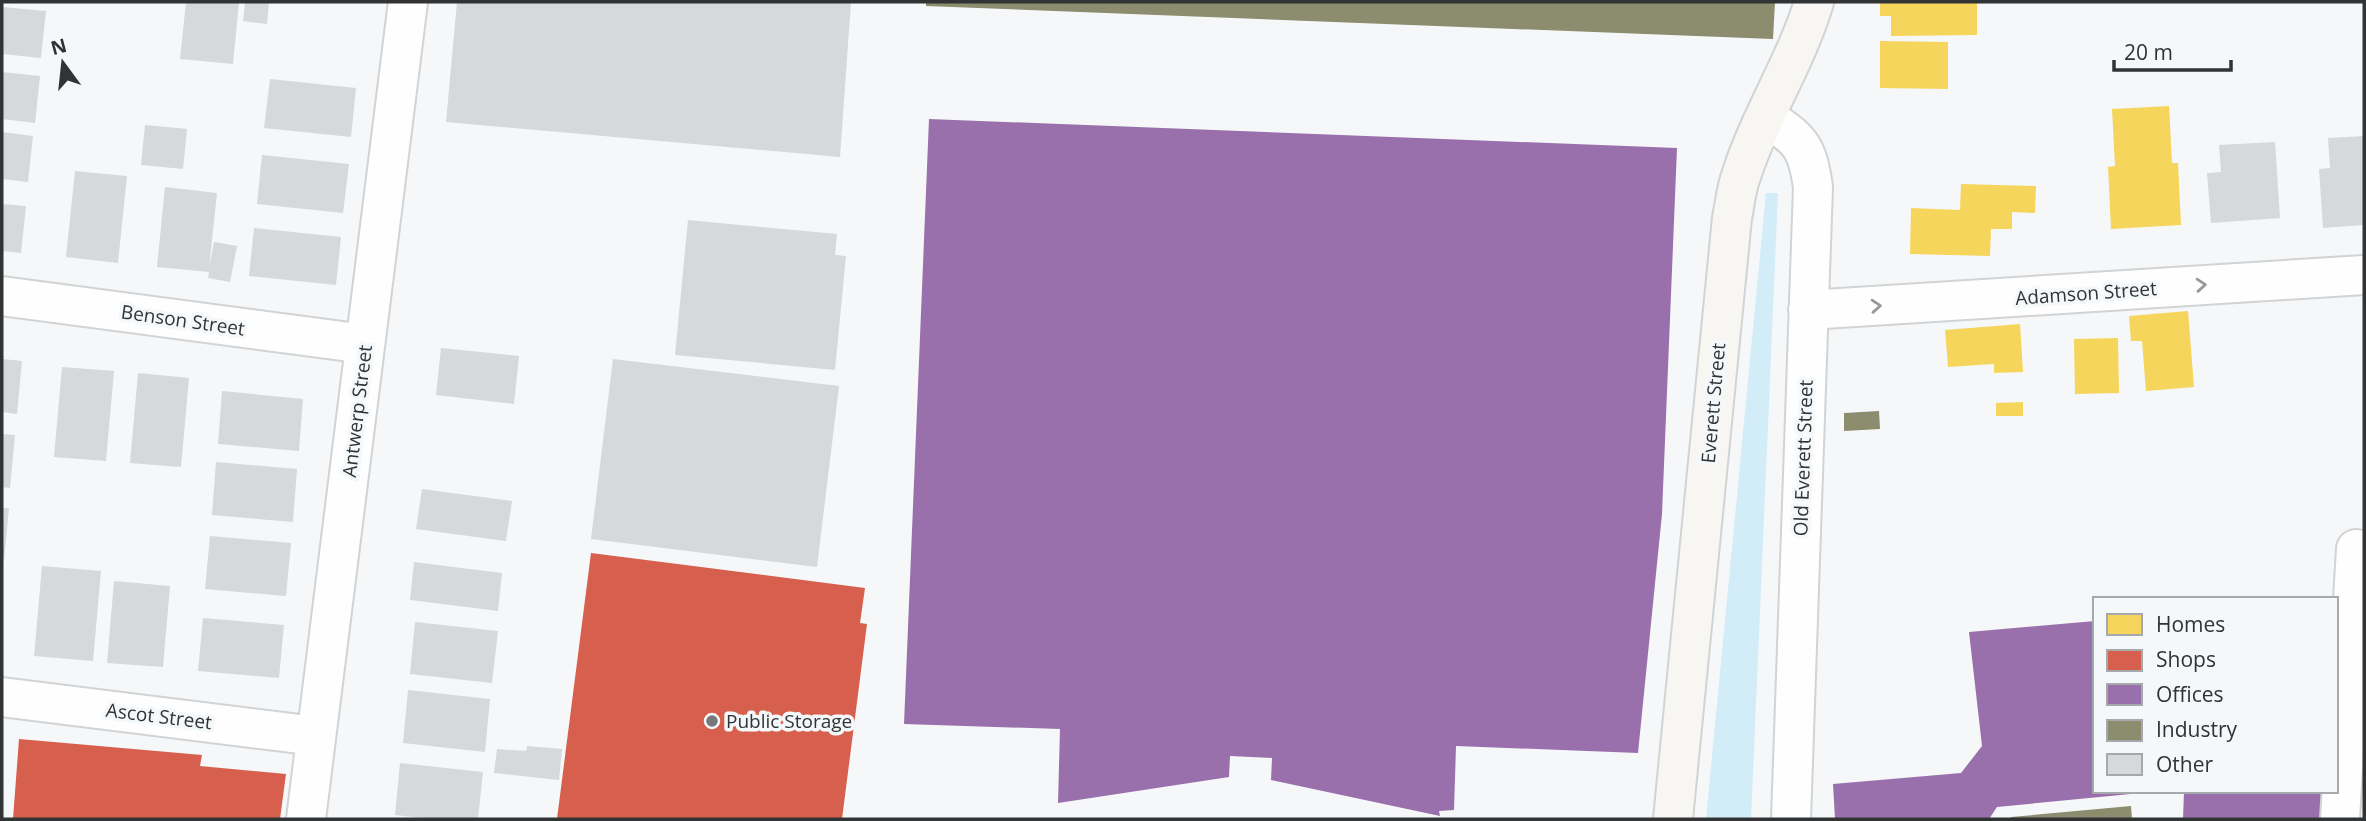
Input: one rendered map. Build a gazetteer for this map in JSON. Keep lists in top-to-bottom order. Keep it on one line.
{"streets":{"street":["Adamson Street","Benson Street","Everett Street","Antwerp Street","Old Everett Street","Ascot Street"]},"crossings":[["Adamson Street","Old Everett Street"],["Benson Street","Antwerp Street"],["Everett Street","Old Everett Street"],["Antwerp Street","Ascot Street"]],"one_way":["Adamson Street"],"places":["Public Storage"],"legend":["Homes","Shops","Offices","Industry","Other"],"scale_bar":"20 m","north":"top"}
